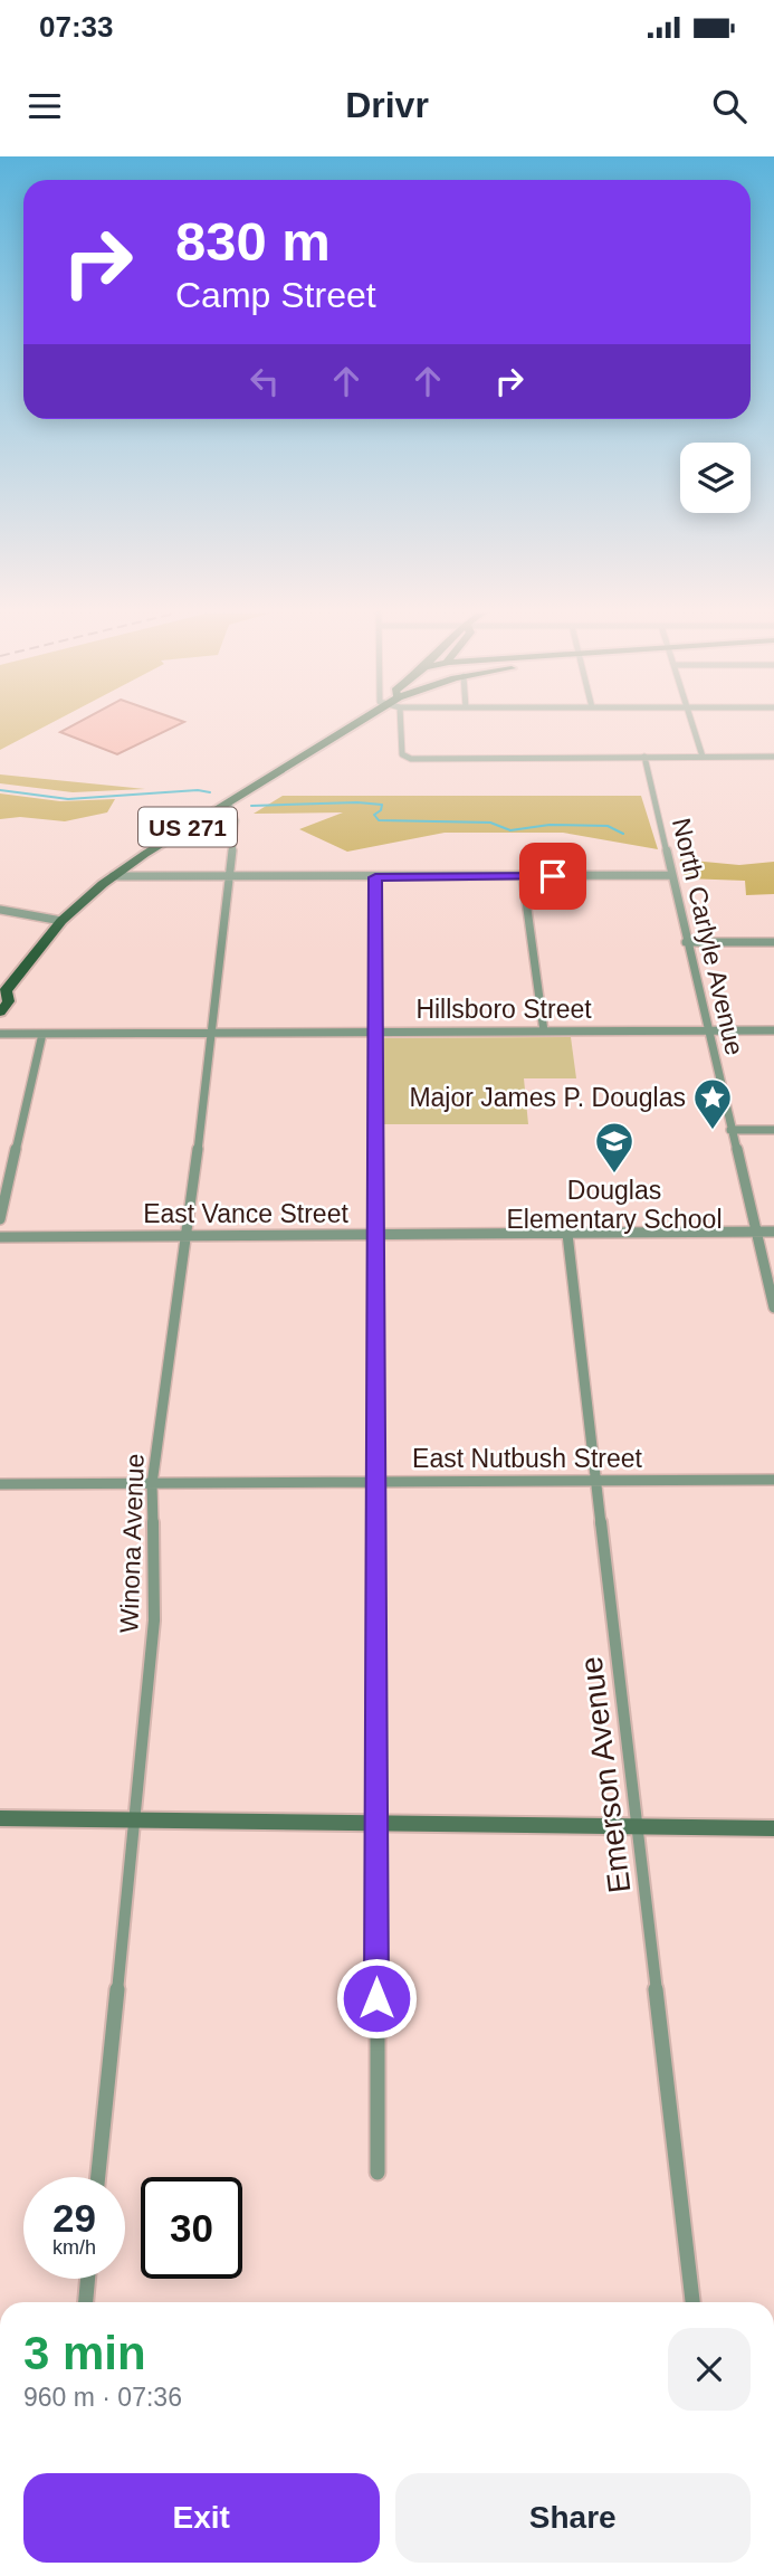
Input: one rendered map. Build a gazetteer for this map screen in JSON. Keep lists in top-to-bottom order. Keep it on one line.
{"streets":{"main road":["US 271"],"street":["North Carlyle Avenue","Hillsboro Street","East Vance Street","East Nutbush Street","Winona Avenue","Emerson Avenue"]},"crossings":[["US 271","Winona Avenue"],["North Carlyle Avenue","Hillsboro Street"],["North Carlyle Avenue","East Vance Street"],["Hillsboro Street","Winona Avenue"],["East Vance Street","Winona Avenue"],["East Vance Street","Emerson Avenue"],["East Nutbush Street","Winona Avenue"],["East Nutbush Street","Emerson Avenue"]],"places":{"place":["Major James P. Douglas"],"school or university":["Douglas Elementary School"]},"page":{"status":"07:33","header":"Drivr","turn":["830 m","Camp Street"],"speed":"29 km/h","limit":"30","heading":["3 min","960 m · 07:36"],"buttons":["Exit","Share"]}}
